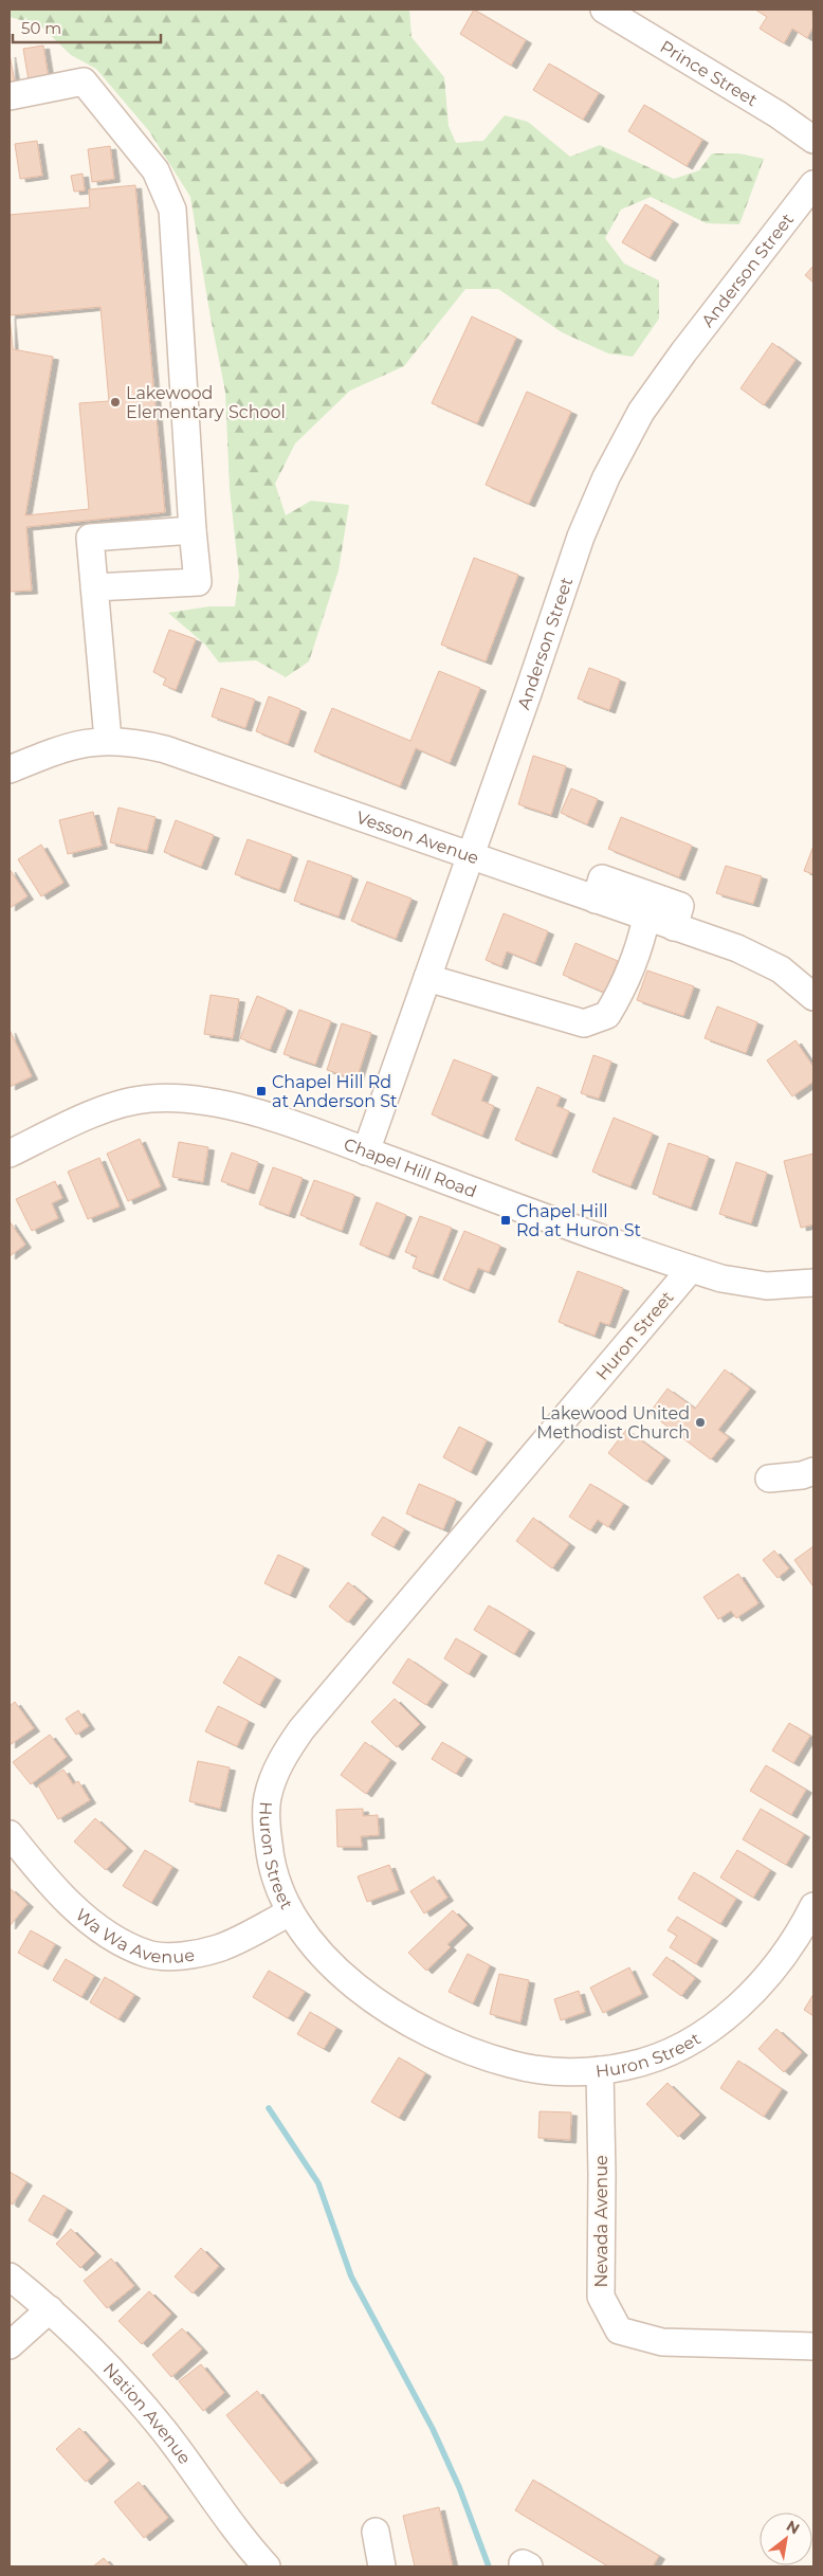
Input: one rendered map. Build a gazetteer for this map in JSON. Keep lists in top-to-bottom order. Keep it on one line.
{"streets":{"street":["Prince Street","Anderson Street","Vesson Avenue","Chapel Hill Road","Huron Street","Wa Wa Avenue","Nevada Avenue","Nation Avenue"]},"crossings":[["Anderson Street","Vesson Avenue"],["Anderson Street","Chapel Hill Road"],["Chapel Hill Road","Huron Street"],["Huron Street","Wa Wa Avenue"],["Huron Street","Nevada Avenue"]],"places":{"other":["Lakewood Elementary School","Lakewood United Methodist Church"],"transit":["Chapel Hill Rd at Anderson St","Chapel Hill Rd at Huron St"]},"scale_bar":"50 m","north":"top right"}
